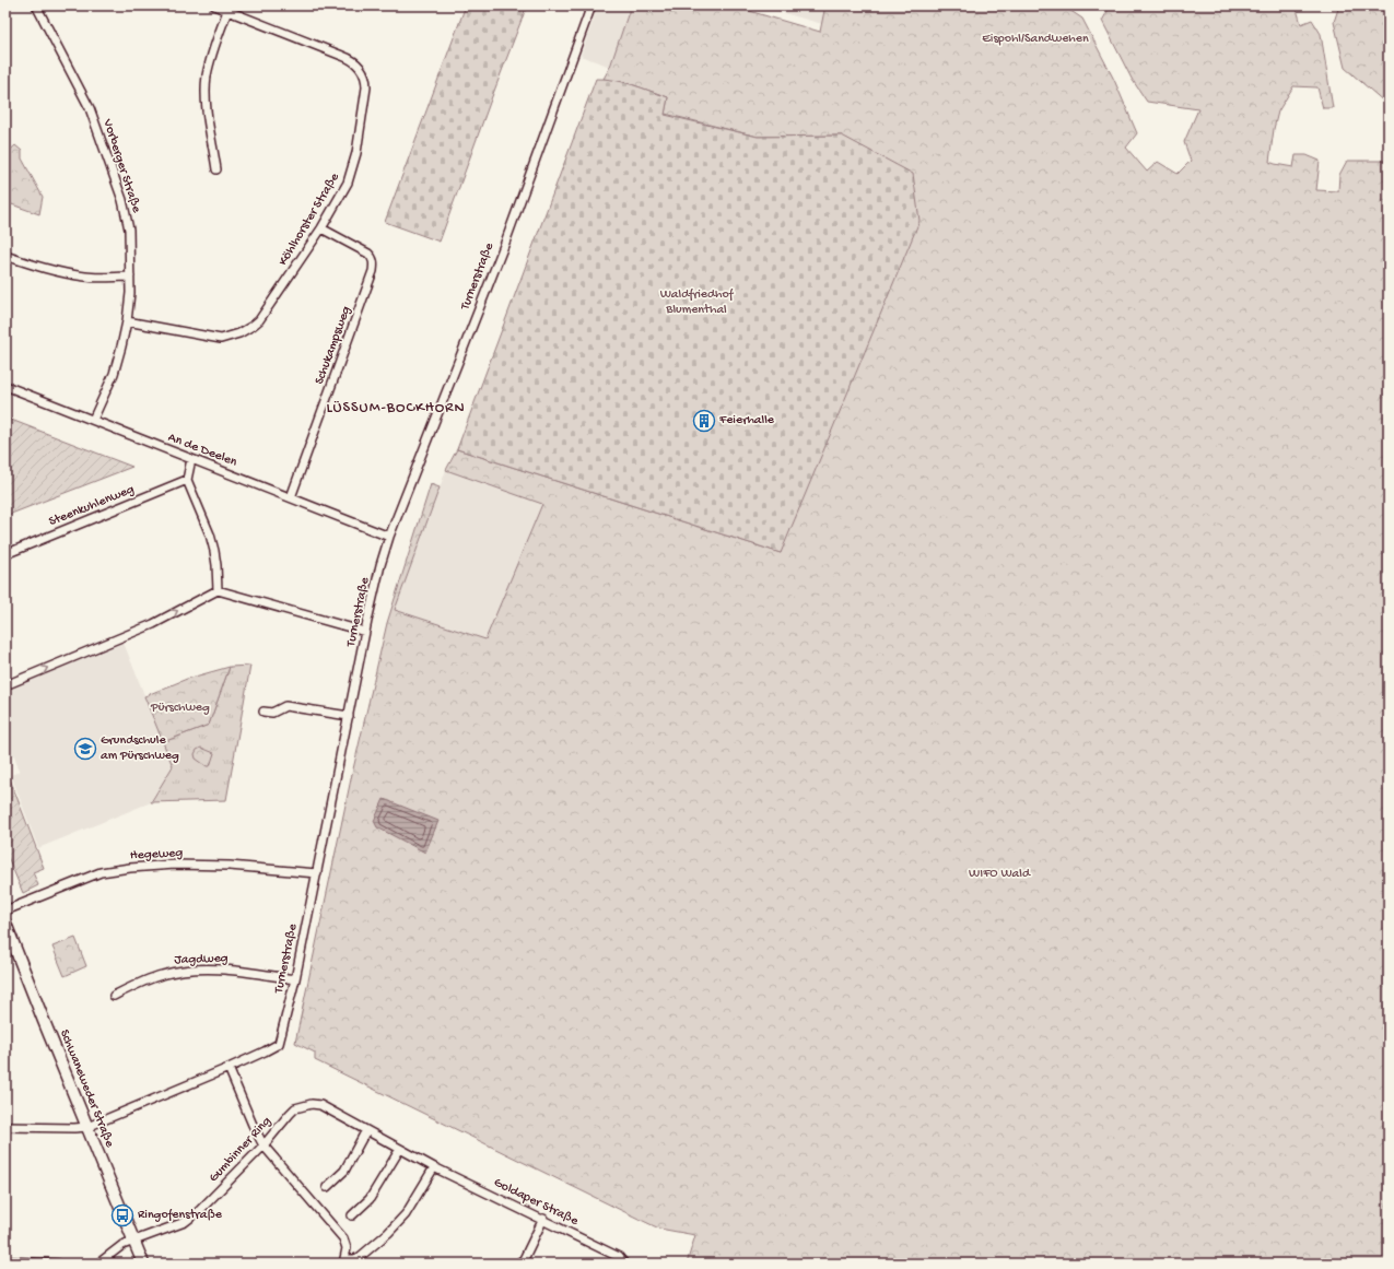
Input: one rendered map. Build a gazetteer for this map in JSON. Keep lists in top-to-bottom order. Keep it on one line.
{"streets":{"main road":["Schwaneweder Straße"],"street":["Vorberger Straße","Köhlhorster Straße","Turnerstraße","Schukampsweg","An de Deelen","Steenkuhlenweg","Hegeweg","Jagdweg","Gumbinner Ring","Goldaper Straße"]},"crossings":[["Vorberger Straße","Köhlhorster Straße"],["Vorberger Straße","An de Deelen"],["Köhlhorster Straße","Schukampsweg"],["Turnerstraße","An de Deelen"],["Turnerstraße","Hegeweg"],["Turnerstraße","Jagdweg"],["Turnerstraße","Schwaneweder Straße"],["Schukampsweg","An de Deelen"],["Schwaneweder Straße","Gumbinner Ring"],["Gumbinner Ring","Goldaper Straße"]],"districts":["LÜSSUM-BOCKHORN"],"parks":["Eispohl/Sandwehen","Waldfriedhof Blumenthal","Pürschweg","WIFO Wald"],"places":{"building":["Feierhalle"],"school or university":["Grundschule am Pürschweg"],"bus stop":["Ringofenstraße"]}}
